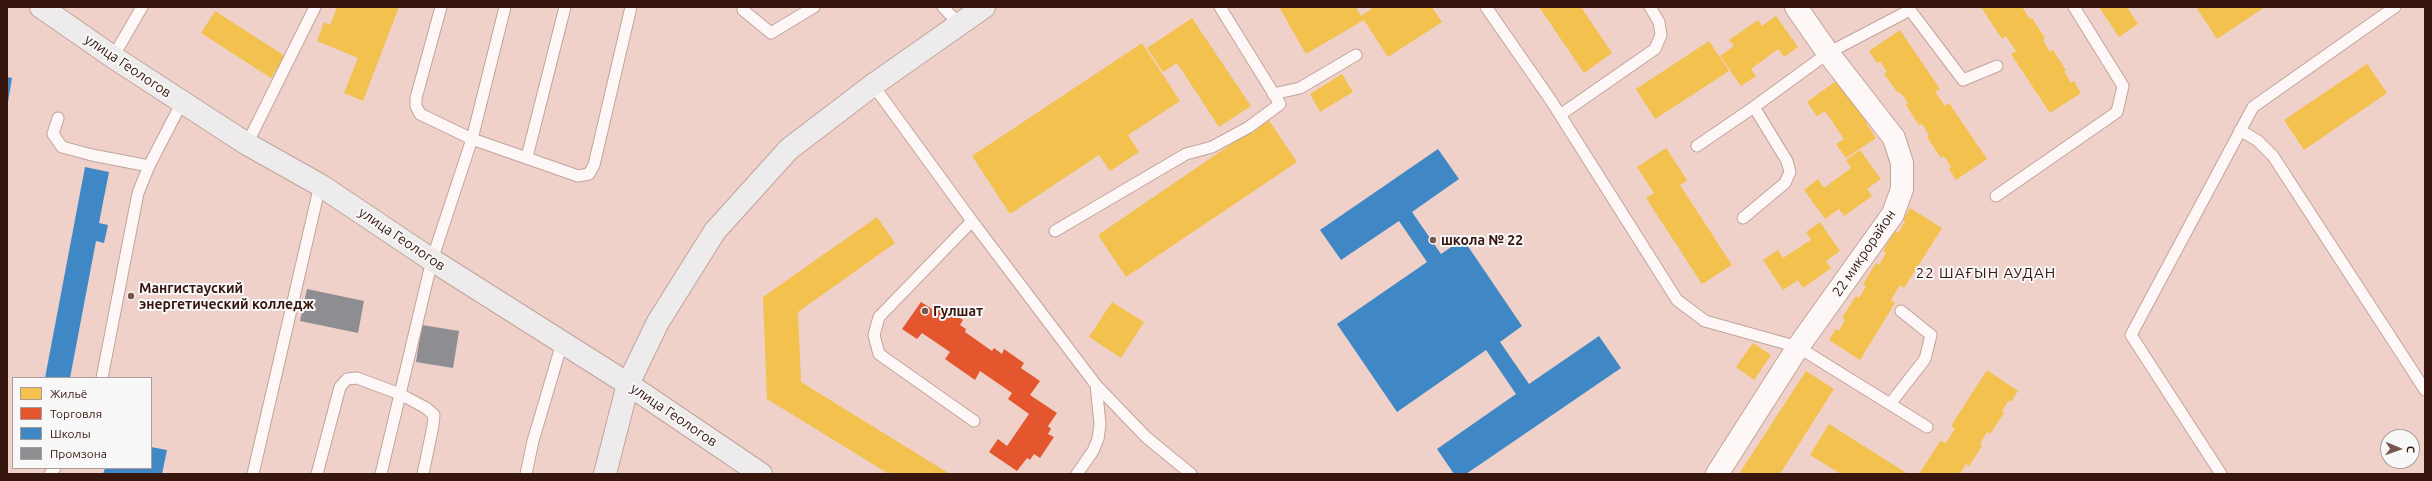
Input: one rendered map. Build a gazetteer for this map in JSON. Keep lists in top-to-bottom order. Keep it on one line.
{"streets":{"street":["улица Геологов","22 микрорайон"]},"districts":["22 ШАҒЫН АУДАН"],"places":["школа № 22","Мангистауский энергетический колледж","Гулшат"],"legend":["Жильё","Торговля","Школы","Промзона"],"north":"right"}
